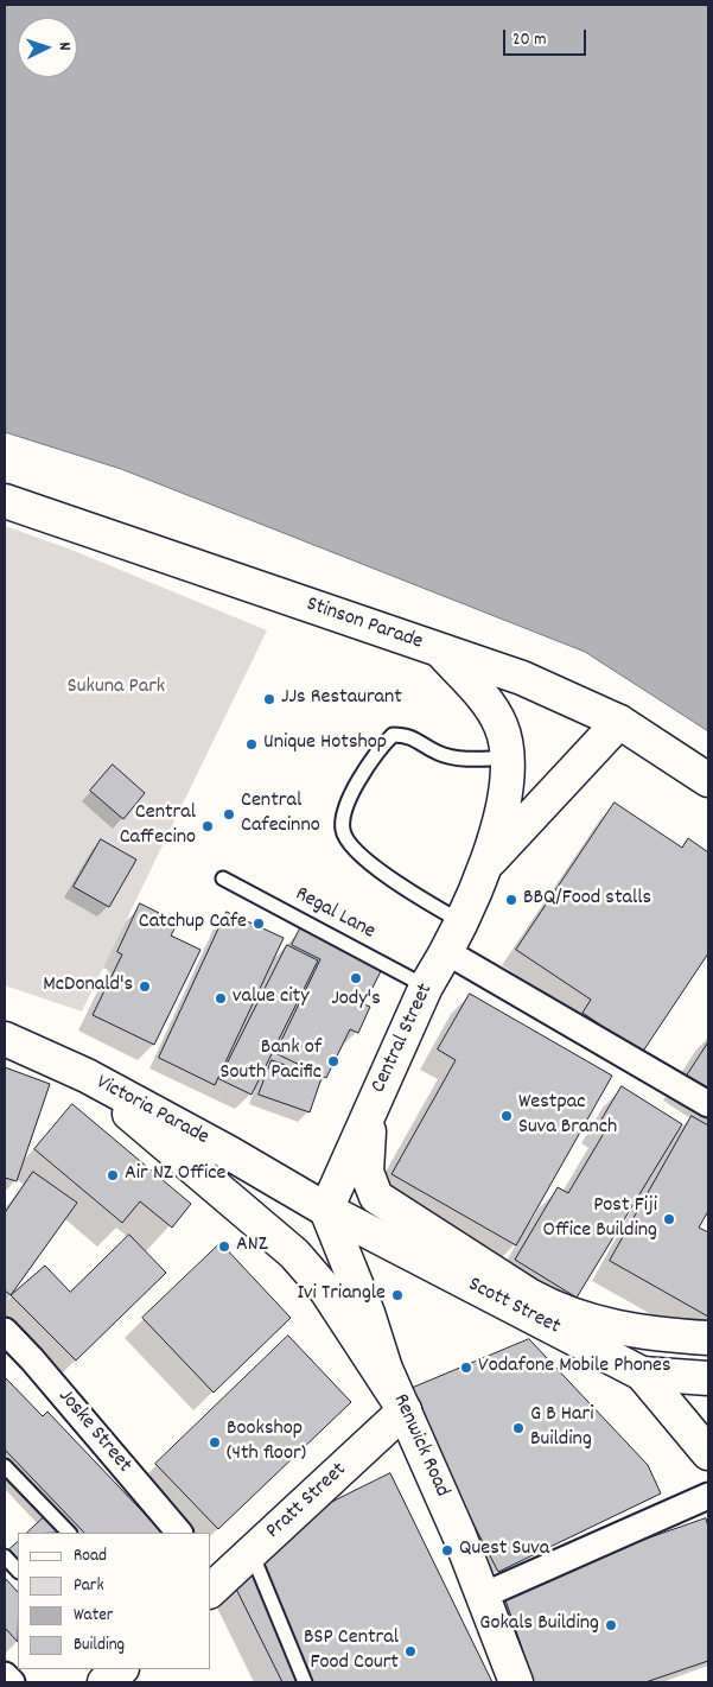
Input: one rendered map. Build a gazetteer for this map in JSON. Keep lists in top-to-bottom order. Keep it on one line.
{"streets":{"main road":["Stinson Parade","Central Street","Victoria Parade","Scott Street","Renwick Road","Pratt Street"],"street":["Joske Street"],"lane":["Regal Lane"]},"crossings":[["Stinson Parade","Central Street"],["Regal Lane","Central Street"],["Central Street","Victoria Parade"],["Central Street","Scott Street"],["Central Street","Renwick Road"],["Victoria Parade","Scott Street"],["Victoria Parade","Renwick Road"],["Scott Street","Renwick Road"],["Renwick Road","Pratt Street"]],"parks":["Sukuna Park"],"places":["JJs Restaurant","Unique Hotshop","Central Cafecinno","Central Caffecino","BBQ/Food stalls","Catchup Cafe","Jody's","McDonald's","value city","Bank of South Pacific","Westpac Suva Branch","Air NZ Office","Post Fiji Office Building","ANZ","Ivi Triangle","Vodafone Mobile Phones","G B Hari Building","Bookshop (4th floor)","Quest Suva","Gokals Building","BSP Central Food Court"],"legend":["Road","Park","Water","Building"],"scale_bar":"20 m","north":"right"}
